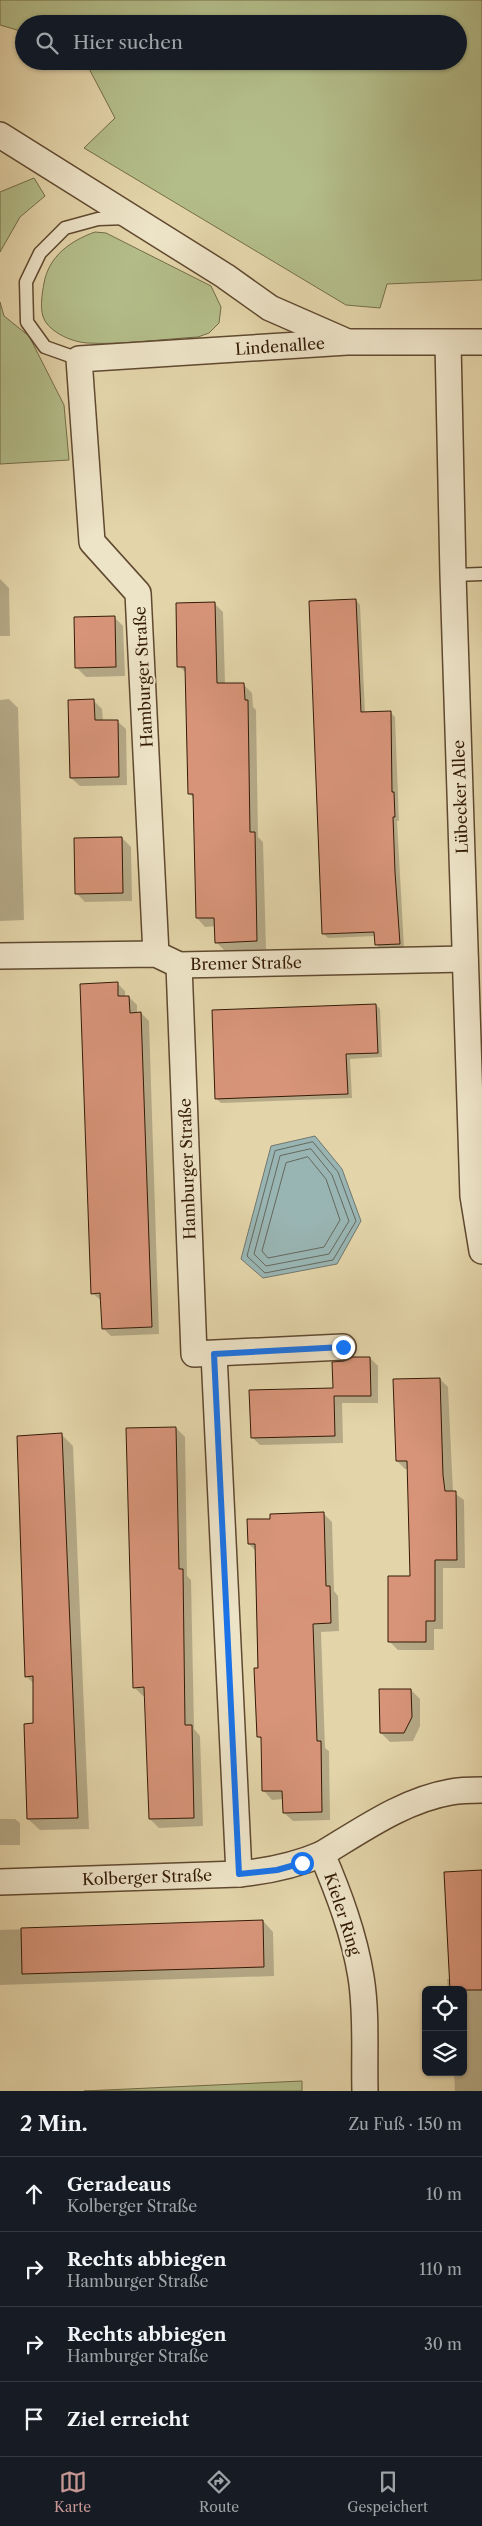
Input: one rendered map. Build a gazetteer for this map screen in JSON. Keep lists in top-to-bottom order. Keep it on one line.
{"streets":{"street":["Lindenallee","Hamburger Straße","Lübecker Allee","Bremer Straße","Kolberger Straße","Kieler Ring"]},"crossings":[["Lindenallee","Hamburger Straße"],["Lindenallee","Lübecker Allee"],["Hamburger Straße","Bremer Straße"],["Lübecker Allee","Bremer Straße"],["Kolberger Straße","Kieler Ring"]],"page":{"search":"Hier suchen","heading":["2 Min.","Zu Fuß · 150 m"],"list":[["Geradeaus","Kolberger Straße","10 m"],["Rechts abbiegen","Hamburger Straße","110 m"],["Rechts abbiegen","Hamburger Straße","30 m"],"Ziel erreicht"],"nav":["Karte","Route","Gespeichert"]}}
